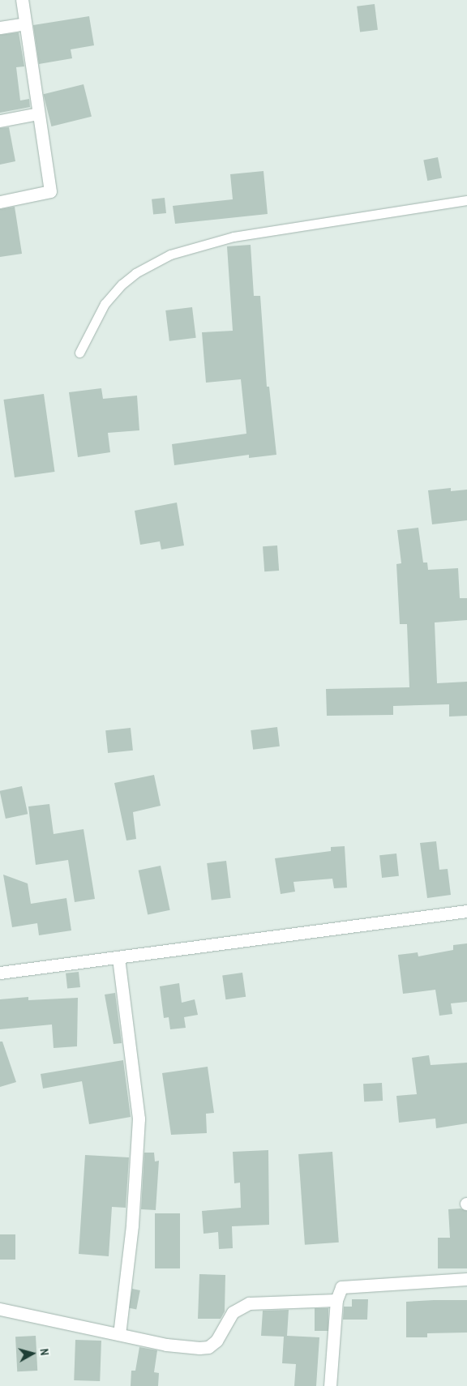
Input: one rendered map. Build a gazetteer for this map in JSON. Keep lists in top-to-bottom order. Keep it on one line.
{"north":"right"}
